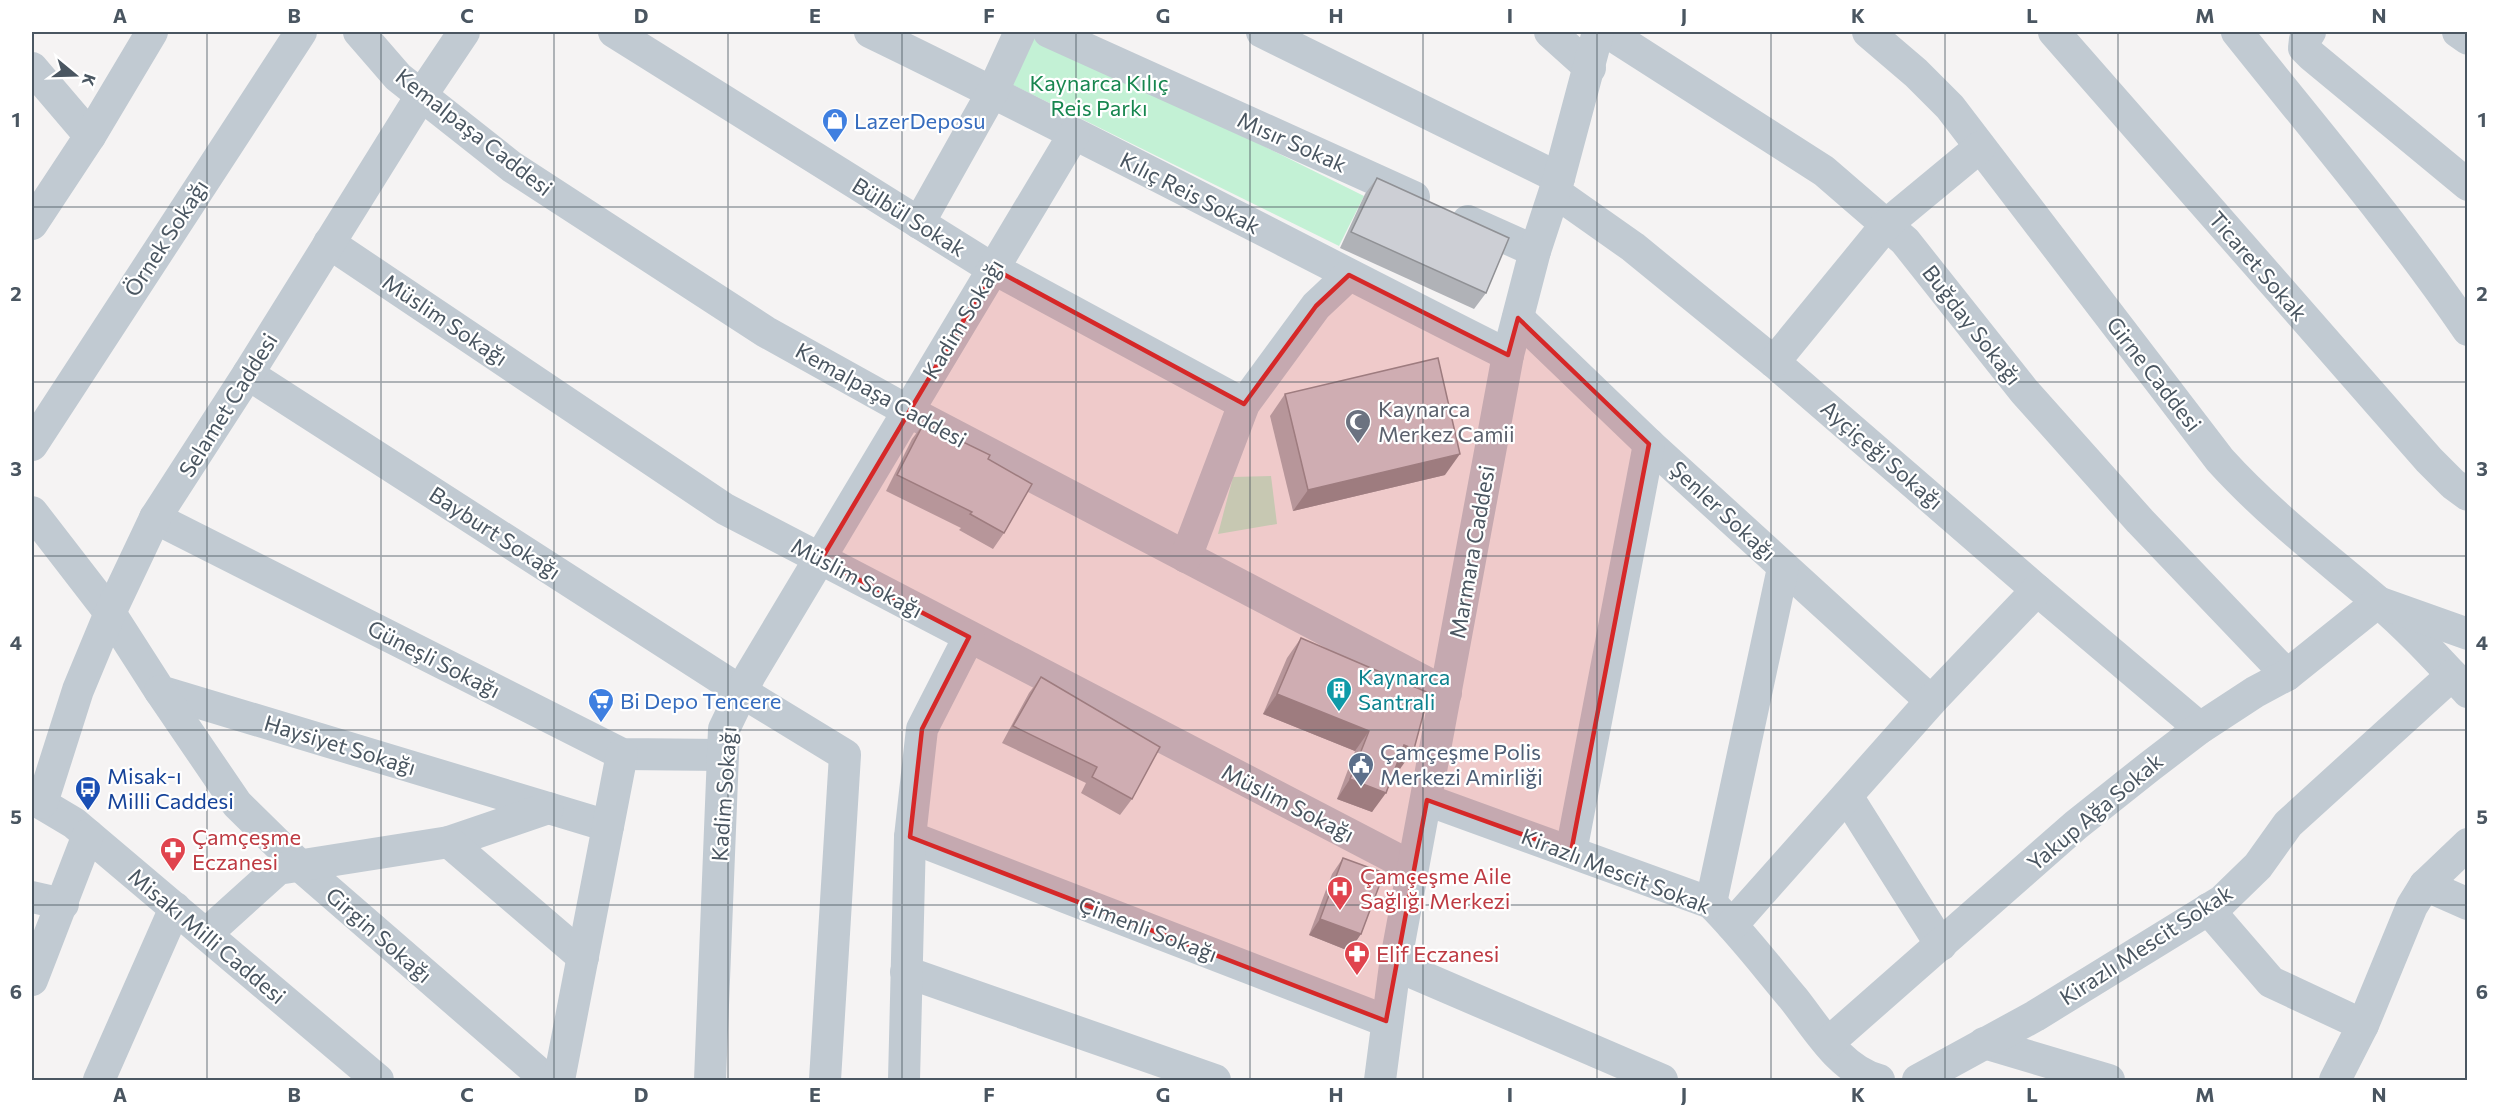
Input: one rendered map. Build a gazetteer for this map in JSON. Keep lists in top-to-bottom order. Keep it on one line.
{"streets":{"street":["Kemalpaşa Caddesi","Mısır Sokak","Kılıç Reis Sokak","Bülbül Sokak","Örnek Sokağı","Ticaret Sokak","Kadim Sokağı","Müslim Sokağı","Buğday Sokağı","Girne Caddesi","Selamet Caddesi","Ayçiçeği Sokağı","Şenler Sokağı","Bayburt Sokağı","Marmara Caddesi","Güneşli Sokağı","Haysiyet Sokağı","Yakup Ağa Sokak","Kirazlı Mescit Sokak","Çimenli Sokağı","Girgin Sokağı","Misakı Milli Caddesi"]},"crossings":[["Kemalpaşa Caddesi","Kadim Sokağı"],["Kemalpaşa Caddesi","Selamet Caddesi"],["Kemalpaşa Caddesi","Marmara Caddesi"],["Mısır Sokak","Marmara Caddesi"],["Kılıç Reis Sokak","Kadim Sokağı"],["Kılıç Reis Sokak","Marmara Caddesi"],["Bülbül Sokak","Kadim Sokağı"],["Kadim Sokağı","Müslim Sokağı"],["Kadim Sokağı","Bayburt Sokağı"],["Kadim Sokağı","Güneşli Sokağı"],["Müslim Sokağı","Selamet Caddesi"],["Müslim Sokağı","Marmara Caddesi"],["Buğday Sokağı","Yakup Ağa Sokak"],["Girne Caddesi","Yakup Ağa Sokak"],["Girne Caddesi","Kirazlı Mescit Sokak"],["Selamet Caddesi","Bayburt Sokağı"],["Selamet Caddesi","Güneşli Sokağı"],["Selamet Caddesi","Misakı Milli Caddesi"],["Ayçiçeği Sokağı","Marmara Caddesi"],["Ayçiçeği Sokağı","Yakup Ağa Sokak"],["Şenler Sokağı","Marmara Caddesi"],["Marmara Caddesi","Kirazlı Mescit Sokak"],["Marmara Caddesi","Çimenli Sokağı"],["Haysiyet Sokağı","Girgin Sokağı"],["Yakup Ağa Sokak","Kirazlı Mescit Sokak"]],"parks":["Kaynarca Kılıç Reis Parkı"],"places":{"shop":["LazerDeposu"],"mosque":["Kaynarca Merkez Camii"],"building":["Kaynarca Santrali"],"supermarket":["Bi Depo Tencere"],"public building":["Çamçeşme Polis Merkezi Amirliği"],"bus stop":["Misak-ı Milli Caddesi"],"pharmacy":["Çamçeşme Eczanesi","Elif Eczanesi"],"hospital":["Çamçeşme Aile Sağlığı Merkezi"]},"north":"right","grid":{"columns":["A","B","C","D","E","F","G","H","I","J","K","L","M","N"],"rows":["1","2","3","4","5","6"]}}
